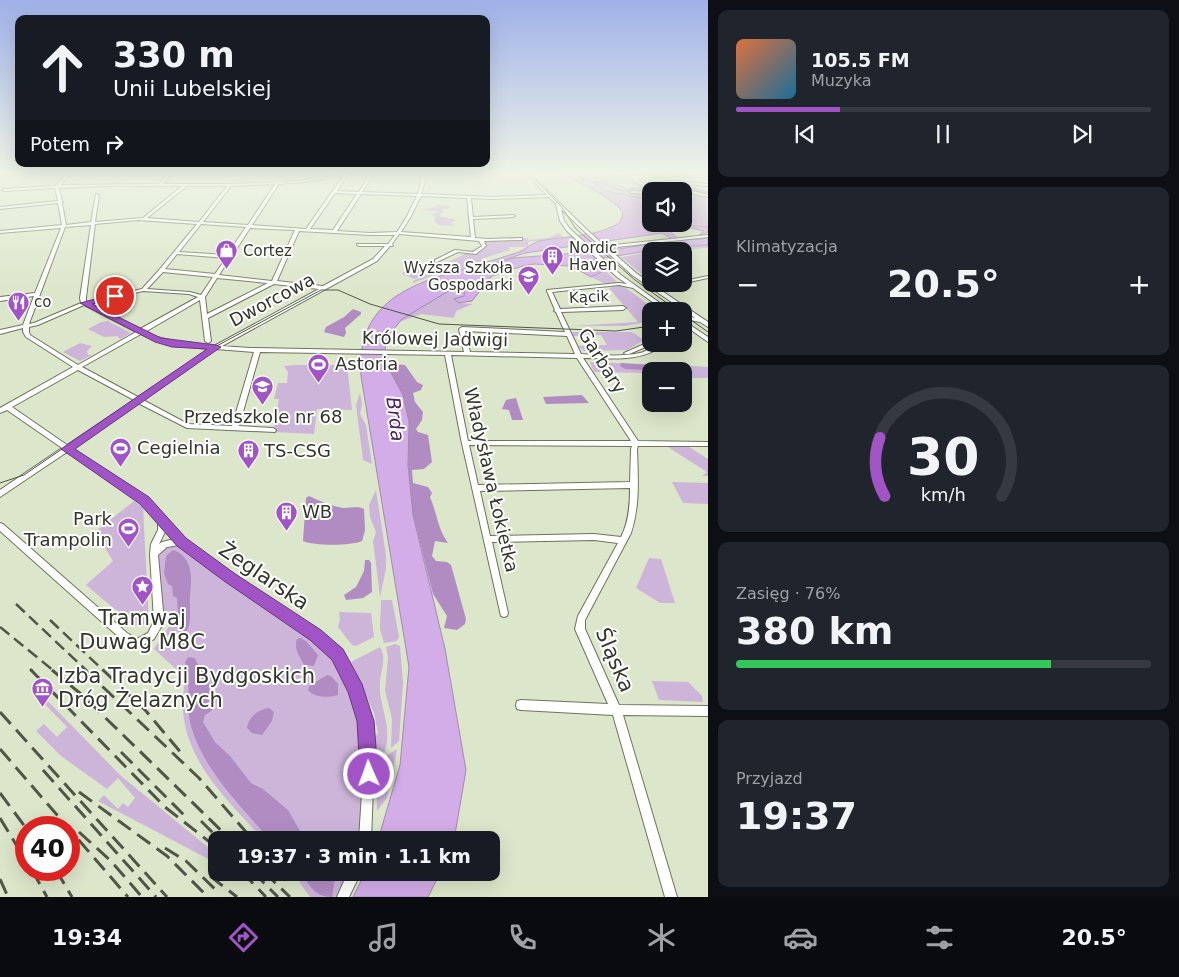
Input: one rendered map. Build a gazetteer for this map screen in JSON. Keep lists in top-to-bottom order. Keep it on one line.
{"streets":{"street":["Kącik","Dworcowa","Królowej Jadwigi","Garbary","Władysława Łokietka","Żeglarska","Śląska"]},"crossings":[["Kącik","Garbary"],["Dworcowa","Królowej Jadwigi"],["Dworcowa","Żeglarska"],["Królowej Jadwigi","Garbary"],["Królowej Jadwigi","Władysława Łokietka"],["Garbary","Śląska"]],"water":["Brda"],"places":{"shop":["Cortez"],"building":["Nordic Haven","TS-CSG","WB"],"school or university":["Wyższa Szkoła Gospodarki","Przedszkole nr 68"],"restaurant":["co"],"sports":["Astoria","Cegielnia","Park Trampolin"],"place":["Tramwaj Duwag M8C"],"museum":["Izba Tradycji Bydgoskich Dróg Żelaznych"]},"page":{"turn":["330 m","Unii Lubelskiej"],"song":["105.5 FM","Muzyka"],"then":"Potem","map_buttons":["+","−"],"tile":["Klimatyzacja",["Zasięg · 76%","380 km"],["Przyjazd","19:37"]],"heat":["−","20.5°","+"],"limit":"40","trip":"19:37 · 3 min · 1.1 km","tabs":["19:34","20.5°"],"gauge":["30","km/h"]}}
